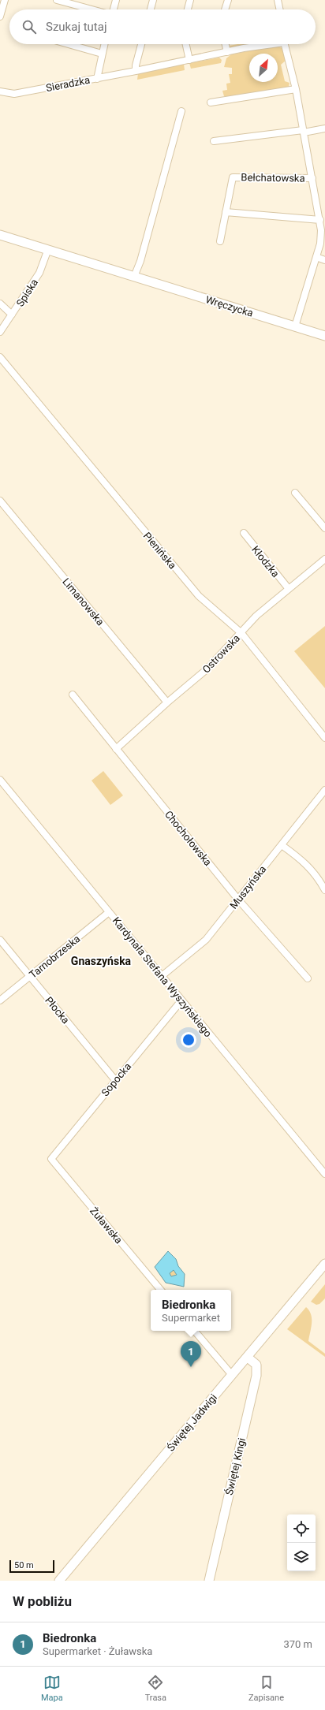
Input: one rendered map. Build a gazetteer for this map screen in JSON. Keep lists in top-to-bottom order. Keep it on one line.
{"streets":{"main road":["Wręczycka","Świętej Jadwigi","Świętej Kingi"],"street":["Sieradzka","Bełchatowska","Spiska","Pienińska","Kłodzka","Limanowska","Ostrowska","Chochołowska","Muszyńska","Tarnobrzeska","Kardynała Stefana Wyszyńskiego","Płocka","Sopocka","Żuławska"]},"crossings":[["Bełchatowska","Wręczycka"],["Spiska","Wręczycka"],["Pienińska","Ostrowska"],["Kłodzka","Ostrowska"],["Limanowska","Ostrowska"],["Ostrowska","Chochołowska"],["Chochołowska","Muszyńska"],["Muszyńska","Kardynała Stefana Wyszyńskiego"],["Tarnobrzeska","Kardynała Stefana Wyszyńskiego"],["Tarnobrzeska","Płocka"],["Kardynała Stefana Wyszyńskiego","Sopocka"],["Płocka","Sopocka"],["Sopocka","Żuławska"],["Świętej Jadwigi","Świętej Kingi"]],"districts":["Gnaszyńska"],"scale_bar":"50 m","north":"top right","page":{"search":"Szukaj tutaj","popup":["Biedronka","Supermarket"],"pins":"1","scale":"50 m","heading":"W pobliżu","list":[{"mark":"1","name":"Biedronka","note":"Supermarket · Żuławska","value":"370 m"}],"nav":["Mapa","Trasa","Zapisane"]}}
